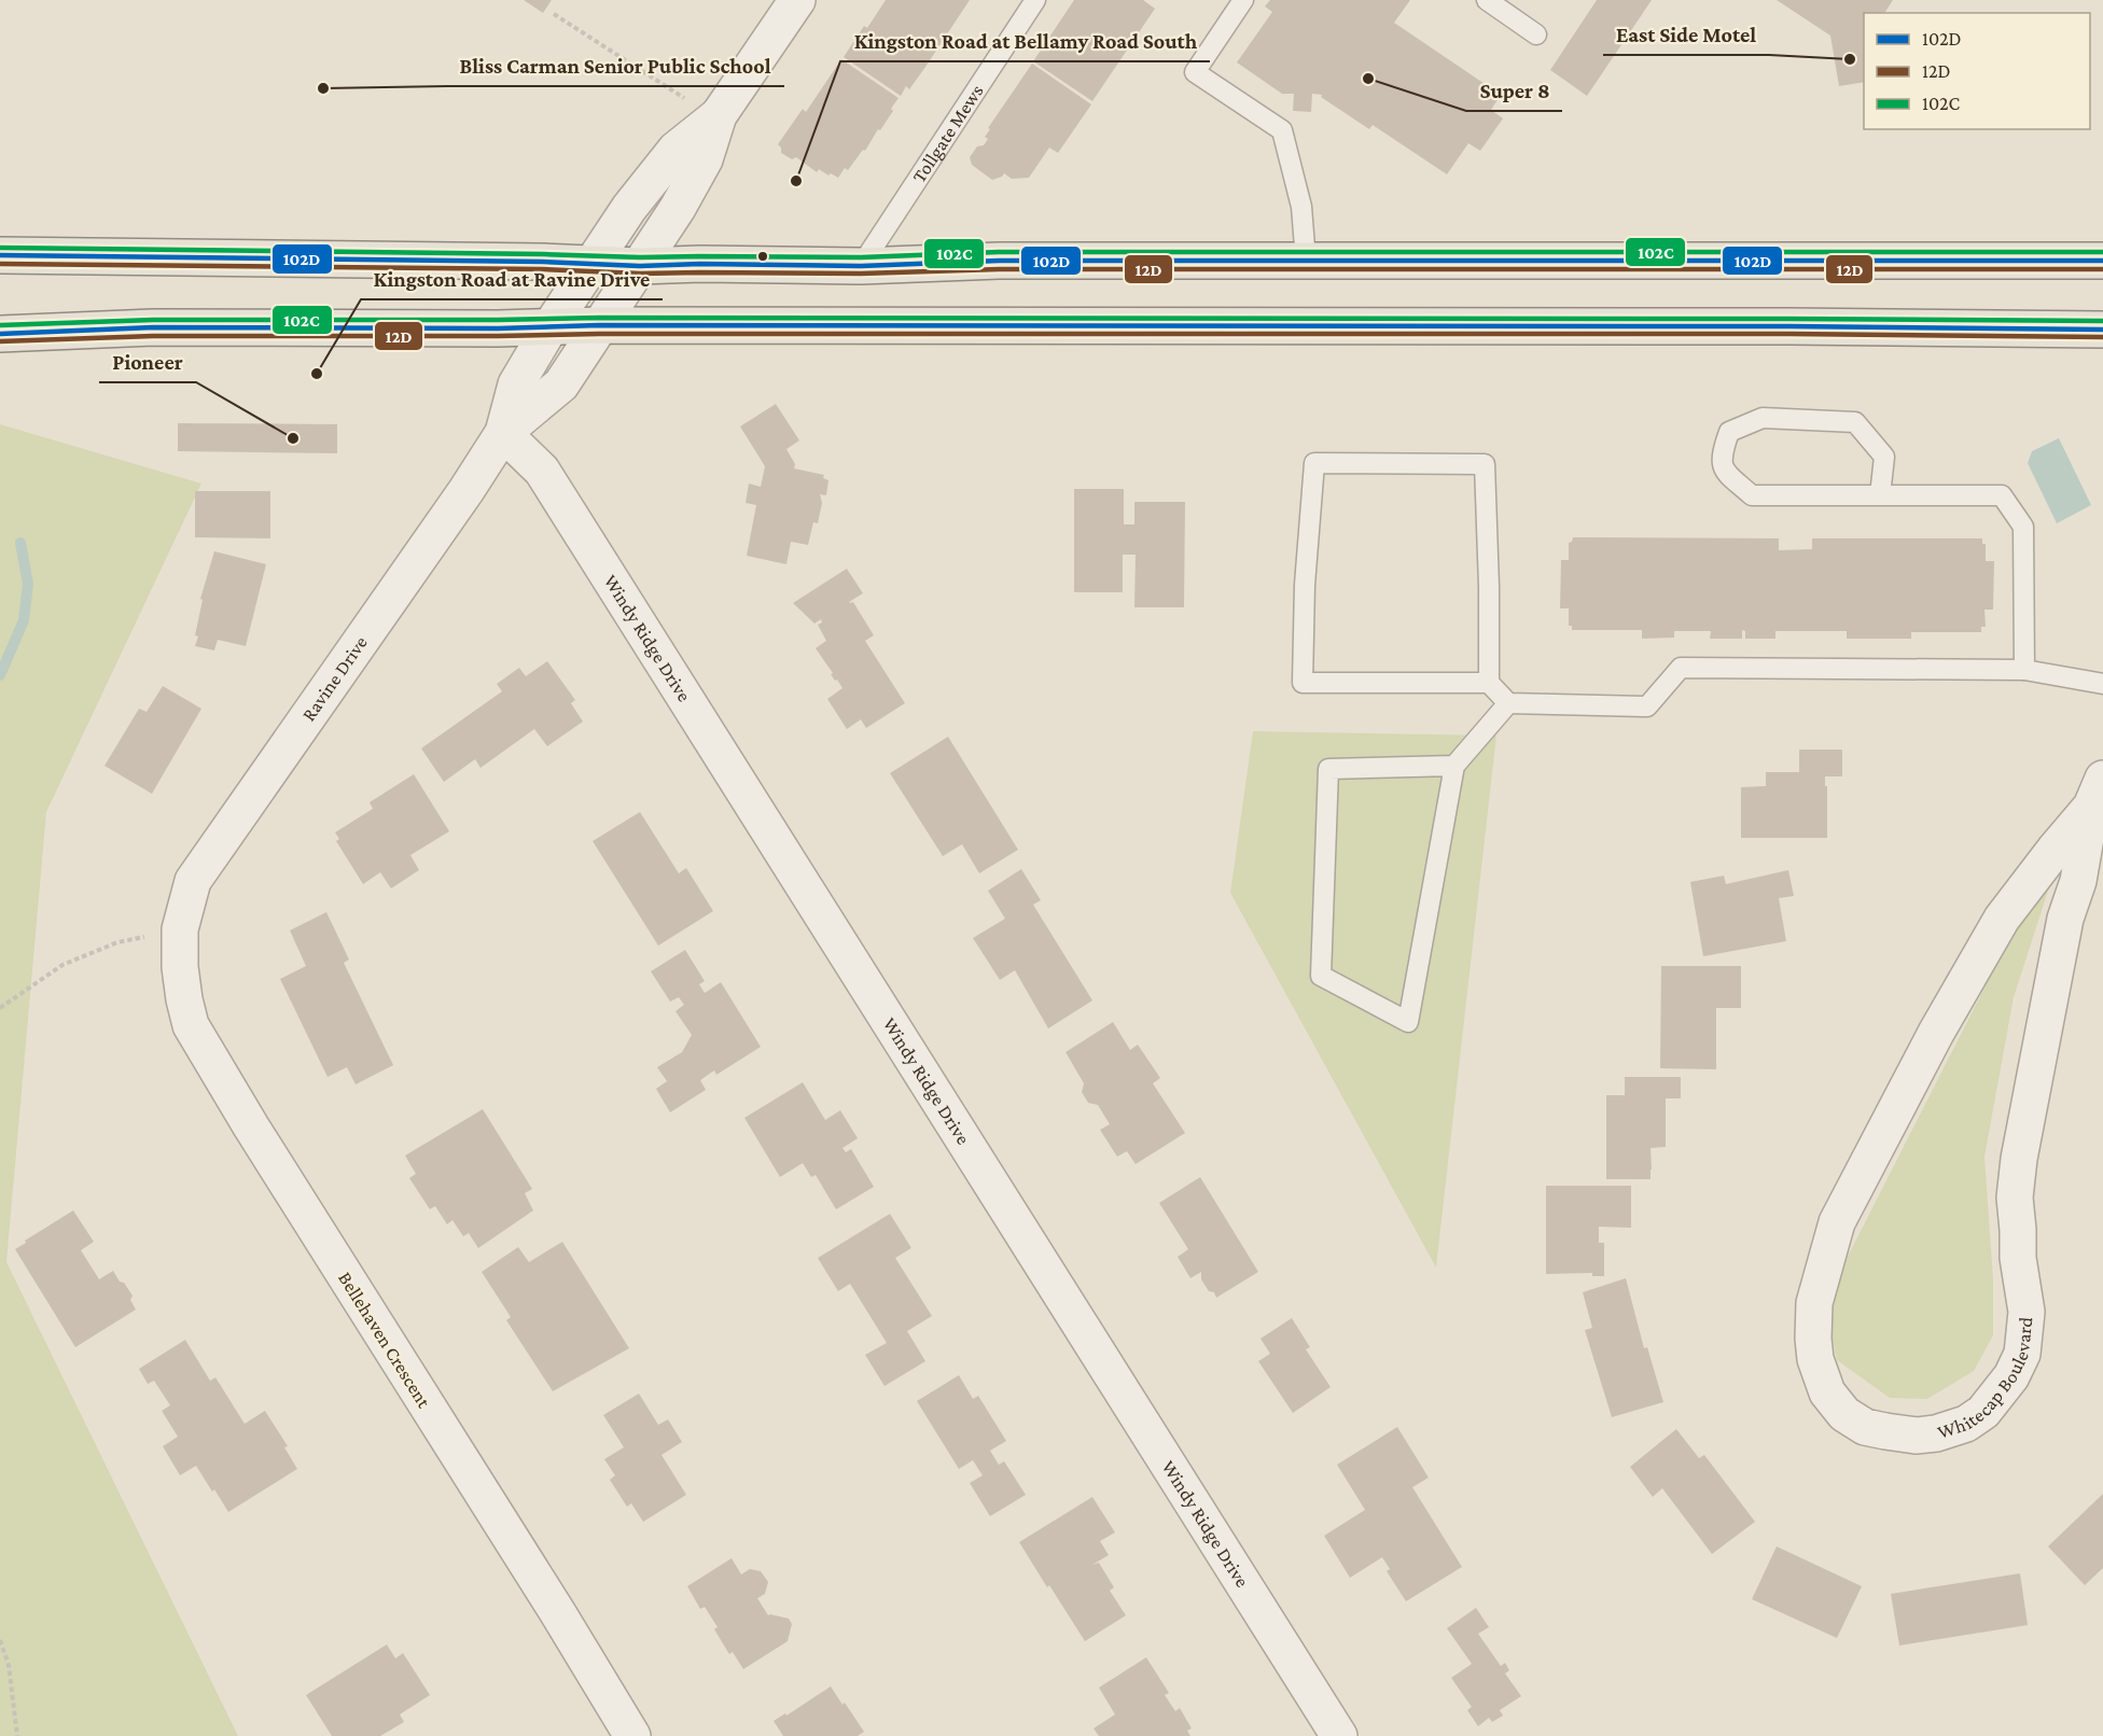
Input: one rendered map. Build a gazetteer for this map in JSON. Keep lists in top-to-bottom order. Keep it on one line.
{"streets":{"street":["Windy Ridge Drive","Ravine Drive","Bellehaven Crescent","Whitecap Boulevard"],"lane":["Tollgate Mews"]},"crossings":[["Windy Ridge Drive","Ravine Drive"],["Ravine Drive","Bellehaven Crescent"]],"places":["East Side Motel","Super 8","Bliss Carman Senior Public School","Kingston Road at Bellamy Road South","Kingston Road at Ravine Drive","Pioneer"],"lines":["transit line 102C","transit line 102D","transit line 12D"],"legend":["102D","12D","102C"]}
